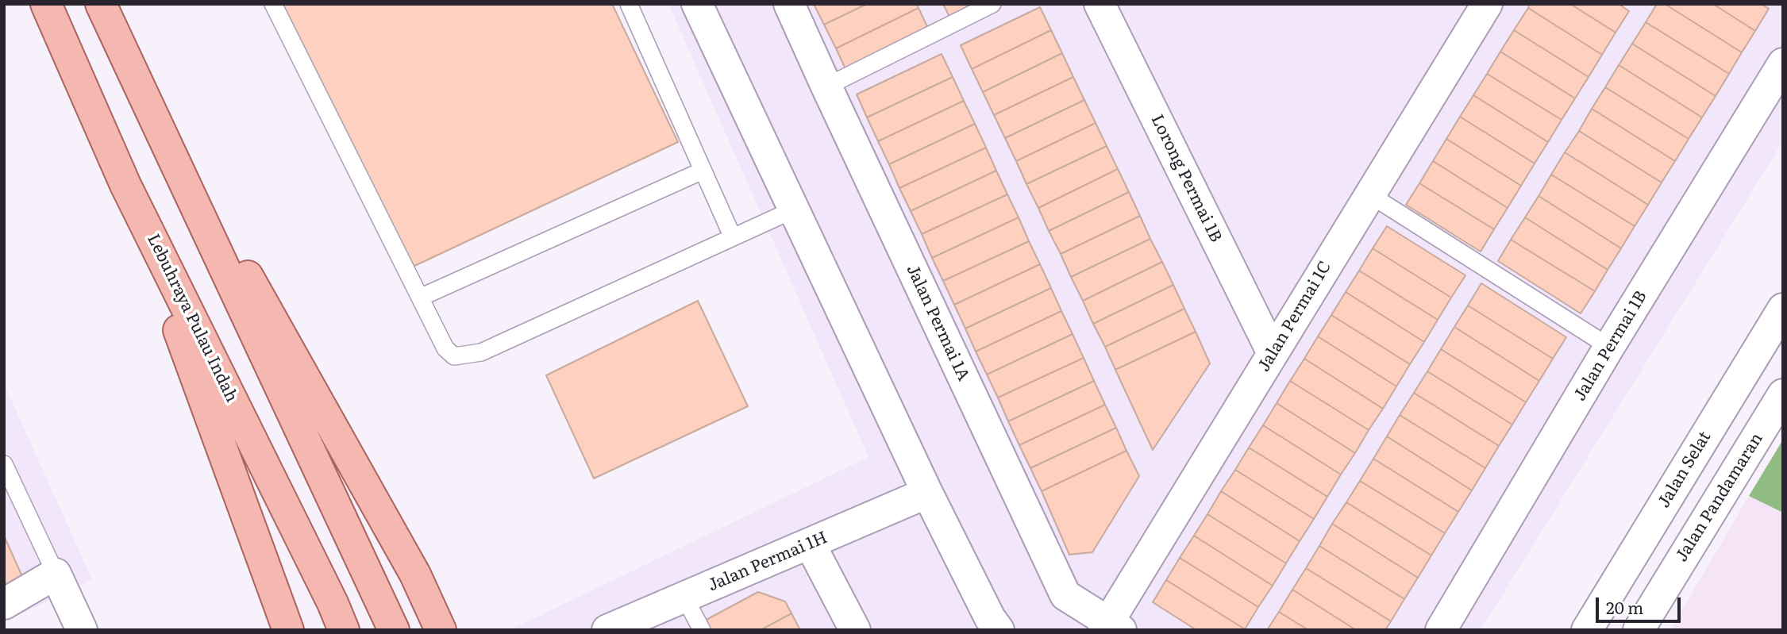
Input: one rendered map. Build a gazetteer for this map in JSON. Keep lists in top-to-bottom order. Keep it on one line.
{"streets":{"main road":["Lebuhraya Pulau Indah"],"street":["Lorong Permai 1B","Jalan Permai 1C","Jalan Permai 1A","Jalan Permai 1B","Jalan Selat","Jalan Pandamaran","Jalan Permai 1H"]},"crossings":[["Lorong Permai 1B","Jalan Permai 1C"],["Jalan Permai 1C","Jalan Permai 1A"]],"scale_bar":"20 m"}
